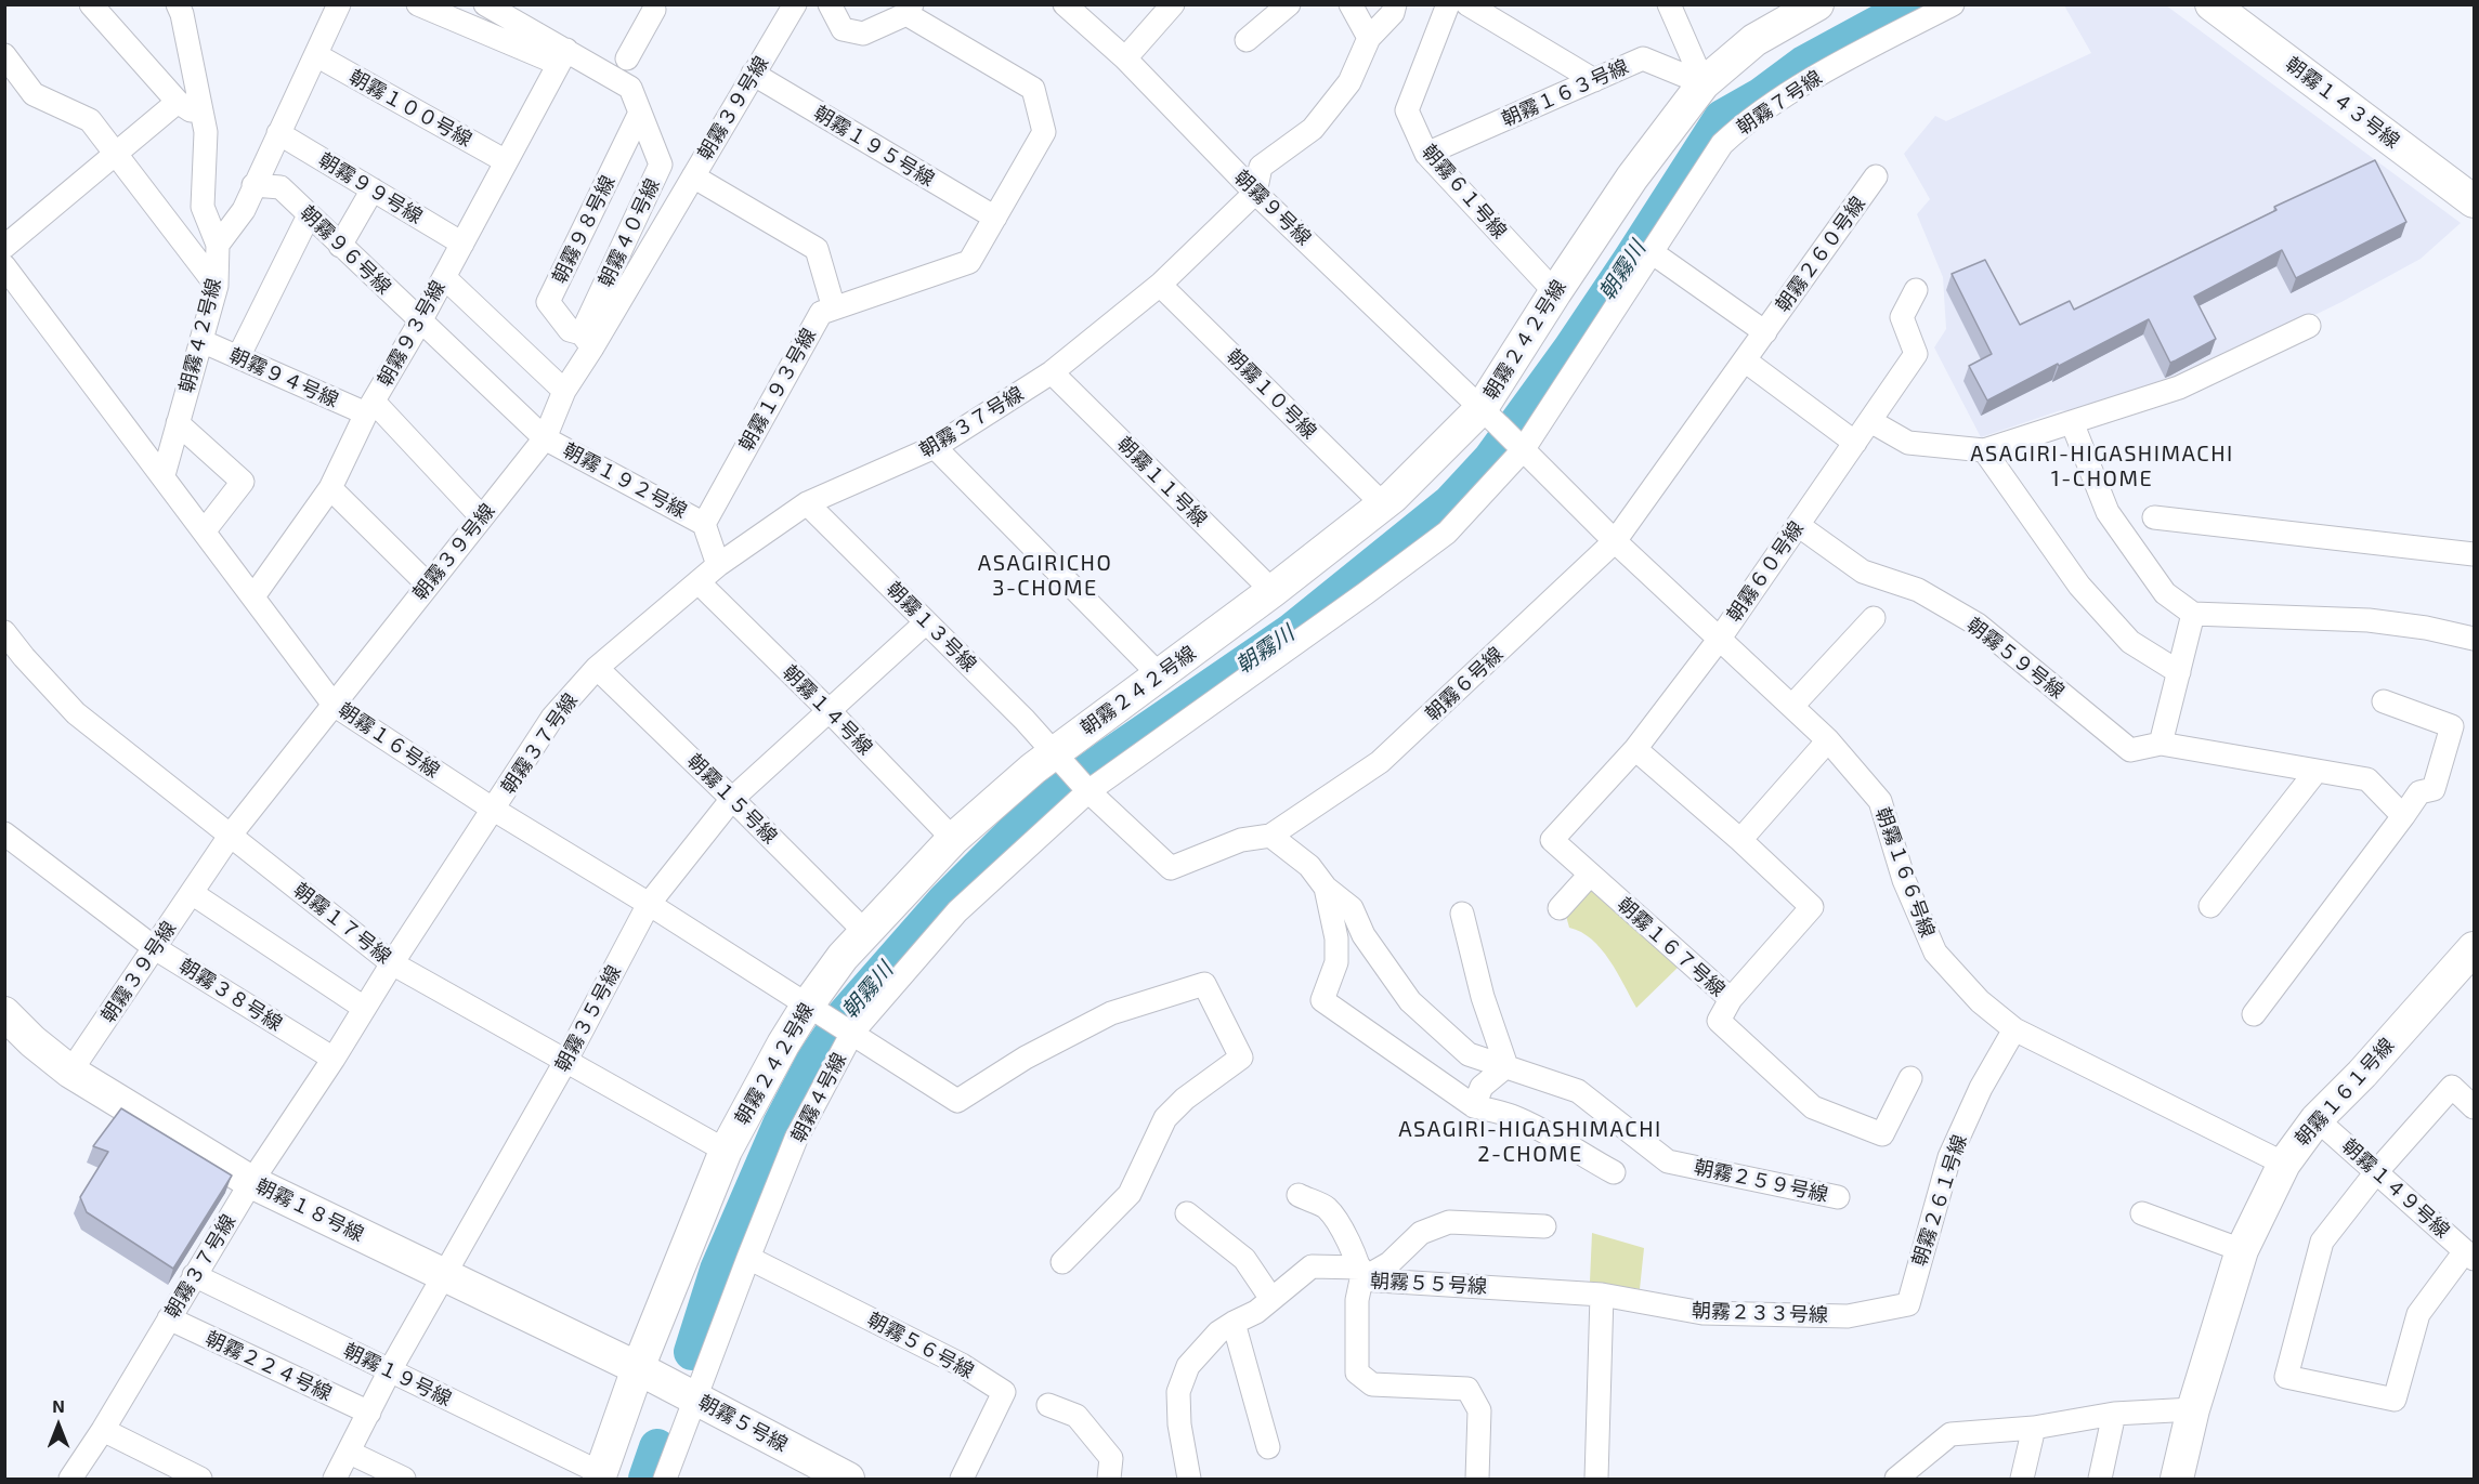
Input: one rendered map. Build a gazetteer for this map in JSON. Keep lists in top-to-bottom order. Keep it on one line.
{"streets":{"street":["朝霧１６３号線","朝霧７号線","朝霧１４３号線","朝霧１００号線","朝霧３９号線","朝霧１９５号線","朝霧９９号線","朝霧６１号線","朝霧９号線","朝霧９８号線","朝霧４０号線","朝霧９６号線","朝霧２６０号線","朝霧９３号線","朝霧４２号線","朝霧２４２号線","朝霧９４号線","朝霧１９３号線","朝霧１０号線","朝霧３７号線","朝霧１９２号線","朝霧１１号線","朝霧６０号線","朝霧１３号線","朝霧５９号線","朝霧６号線","朝霧１４号線","朝霧１６号線","朝霧１５号線","朝霧１６６号線","朝霧１７号線","朝霧１６７号線","朝霧３８号線","朝霧３５号線","朝霧１６１号線","朝霧４号線","朝霧２５９号線","朝霧１４９号線","朝霧２６１号線","朝霧１８号線","朝霧５５号線","朝霧２３３号線","朝霧５６号線","朝霧２２４号線","朝霧１９号線","朝霧５号線"]},"crossings":[["朝霧１６３号線","朝霧６１号線"],["朝霧１６３号線","朝霧２４２号線"],["朝霧７号線","朝霧６０号線"],["朝霧７号線","朝霧４号線"],["朝霧１００号線","朝霧９３号線"],["朝霧３９号線","朝霧１９５号線"],["朝霧３９号線","朝霧９８号線"],["朝霧３９号線","朝霧４０号線"],["朝霧３９号線","朝霧９６号線"],["朝霧３９号線","朝霧９４号線"],["朝霧３９号線","朝霧１９２号線"],["朝霧３９号線","朝霧１６号線"],["朝霧３９号線","朝霧１７号線"],["朝霧３９号線","朝霧３８号線"],["朝霧３９号線","朝霧１８号線"],["朝霧１９５号線","朝霧１９３号線"],["朝霧９９号線","朝霧９３号線"],["朝霧６１号線","朝霧２４２号線"],["朝霧９号線","朝霧２４２号線"],["朝霧９号線","朝霧３７号線"],["朝霧９号線","朝霧６０号線"],["朝霧９８号線","朝霧４０号線"],["朝霧４０号線","朝霧９３号線"],["朝霧９６号線","朝霧９３号線"],["朝霧９６号線","朝霧１９２号線"],["朝霧２６０号線","朝霧６号線"],["朝霧９３号線","朝霧９４号線"],["朝霧９３号線","朝霧１６号線"],["朝霧４２号線","朝霧９４号線"],["朝霧４２号線","朝霧１６号線"],["朝霧２４２号線","朝霧１０号線"],["朝霧２４２号線","朝霧１１号線"],["朝霧２４２号線","朝霧６０号線"],["朝霧２４２号線","朝霧１３号線"],["朝霧２４２号線","朝霧１４号線"],["朝霧２４２号線","朝霧１６号線"],["朝霧２４２号線","朝霧１５号線"],["朝霧２４２号線","朝霧１７号線"],["朝霧２４２号線","朝霧４号線"],["朝霧２４２号線","朝霧１８号線"],["朝霧２４２号線","朝霧１９号線"],["朝霧２４２号線","朝霧５号線"],["朝霧１９３号線","朝霧１９２号線"],["朝霧１０号線","朝霧３７号線"],["朝霧３７号線","朝霧１１号線"],["朝霧３７号線","朝霧１３号線"],["朝霧３７号線","朝霧１４号線"],["朝霧３７号線","朝霧１６号線"],["朝霧３７号線","朝霧１５号線"],["朝霧３７号線","朝霧１７号線"],["朝霧３７号線","朝霧３８号線"],["朝霧３７号線","朝霧１８号線"],["朝霧３７号線","朝霧２２４号線"],["朝霧３７号線","朝霧１９号線"],["朝霧６０号線","朝霧５９号線"],["朝霧６０号線","朝霧６号線"],["朝霧６０号線","朝霧１６６号線"],["朝霧６０号線","朝霧１６７号線"],["朝霧６０号線","朝霧４号線"],["朝霧１３号線","朝霧６号線"],["朝霧１３号線","朝霧３５号線"],["朝霧１３号線","朝霧４号線"],["朝霧６号線","朝霧４号線"],["朝霧６号線","朝霧２５９号線"],["朝霧１４号線","朝霧３５号線"],["朝霧１６号線","朝霧３５号線"],["朝霧１６号線","朝霧４号線"],["朝霧１５号線","朝霧３５号線"],["朝霧１６６号線","朝霧１６７号線"],["朝霧１６６号線","朝霧１６１号線"],["朝霧１６６号線","朝霧２６１号線"],["朝霧１７号線","朝霧３５号線"],["朝霧３５号線","朝霧１８号線"],["朝霧３５号線","朝霧２２４号線"],["朝霧３５号線","朝霧１９号線"],["朝霧１６１号線","朝霧１４９号線"],["朝霧４号線","朝霧５６号線"],["朝霧４号線","朝霧５号線"],["朝霧２６１号線","朝霧２３３号線"],["朝霧１８号線","朝霧５号線"],["朝霧５５号線","朝霧２３３号線"]],"districts":["ASAGIRI-HIGASHIMACHI 1-CHOME","ASAGIRICHO 3-CHOME","ASAGIRI-HIGASHIMACHI 2-CHOME"],"water":["朝霧川"],"north":"top"}
